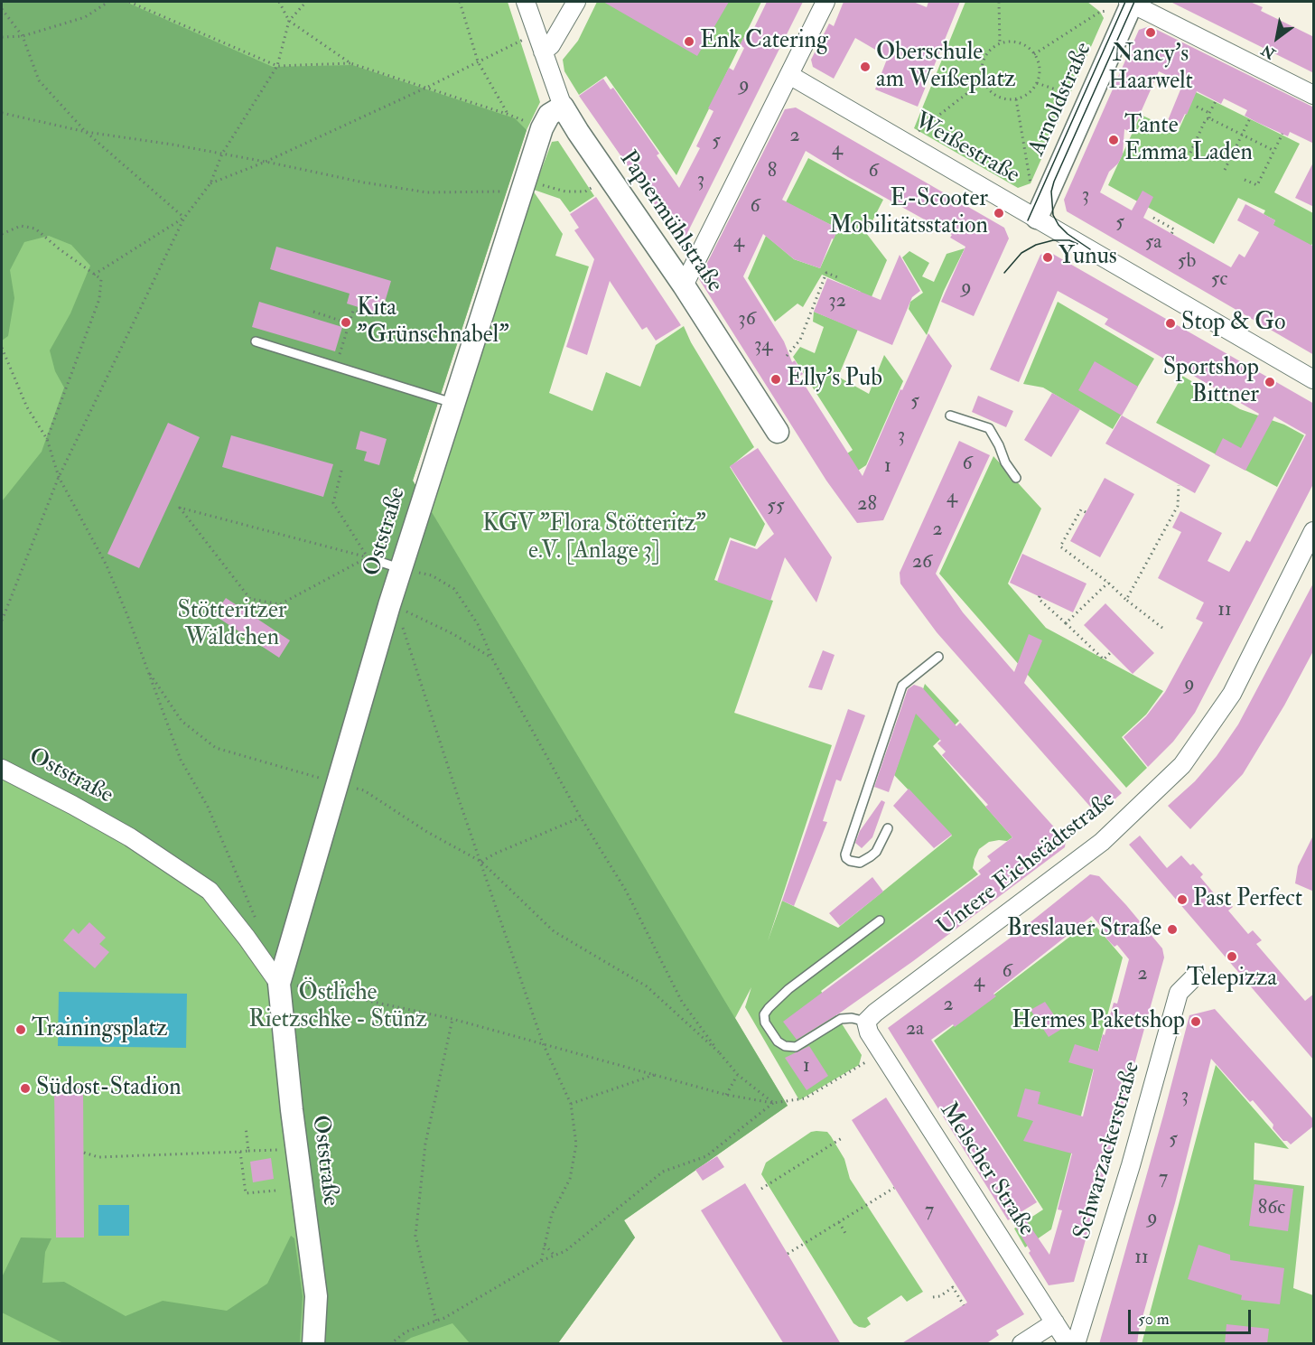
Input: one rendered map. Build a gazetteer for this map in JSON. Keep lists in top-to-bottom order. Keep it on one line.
{"streets":{"street":["Arnoldstraße","Weißestraße","Papiermühlstraße","Oststraße","Untere Eichstädtstraße","Schwarzackerstraße","Melscher Straße"]},"crossings":[["Arnoldstraße","Weißestraße"],["Papiermühlstraße","Oststraße"],["Untere Eichstädtstraße","Melscher Straße"]],"parks":["KGV \"Flora Stötteritz\" e.V. [Anlage 3]","Stötteritzer Wäldchen","Östliche Rietzschke - Stünz"],"places":["Nancy's Haarwelt","Enk Catering","Oberschule am Weißeplatz","Tante Emma Laden","E-Scooter Mobilitätsstation","Yunus","Kita \"Grünschnabel\"","Stop & Go","Elly's Pub","Sportshop Bittner","Past Perfect","Breslauer Straße","Telepizza","Hermes Paketshop","Trainingsplatz","Südost-Stadion"],"house_numbers":["9","2","5","4","8","6","3","3","6","5","4","5a","5b","5c","9","32","36","34","5","3","6","1","4","28","55","2","26","11","9","6","2","4","2","2a","1","3","5","7","86c","7","9","11"],"scale_bar":"50 m","north":"bottom left"}
